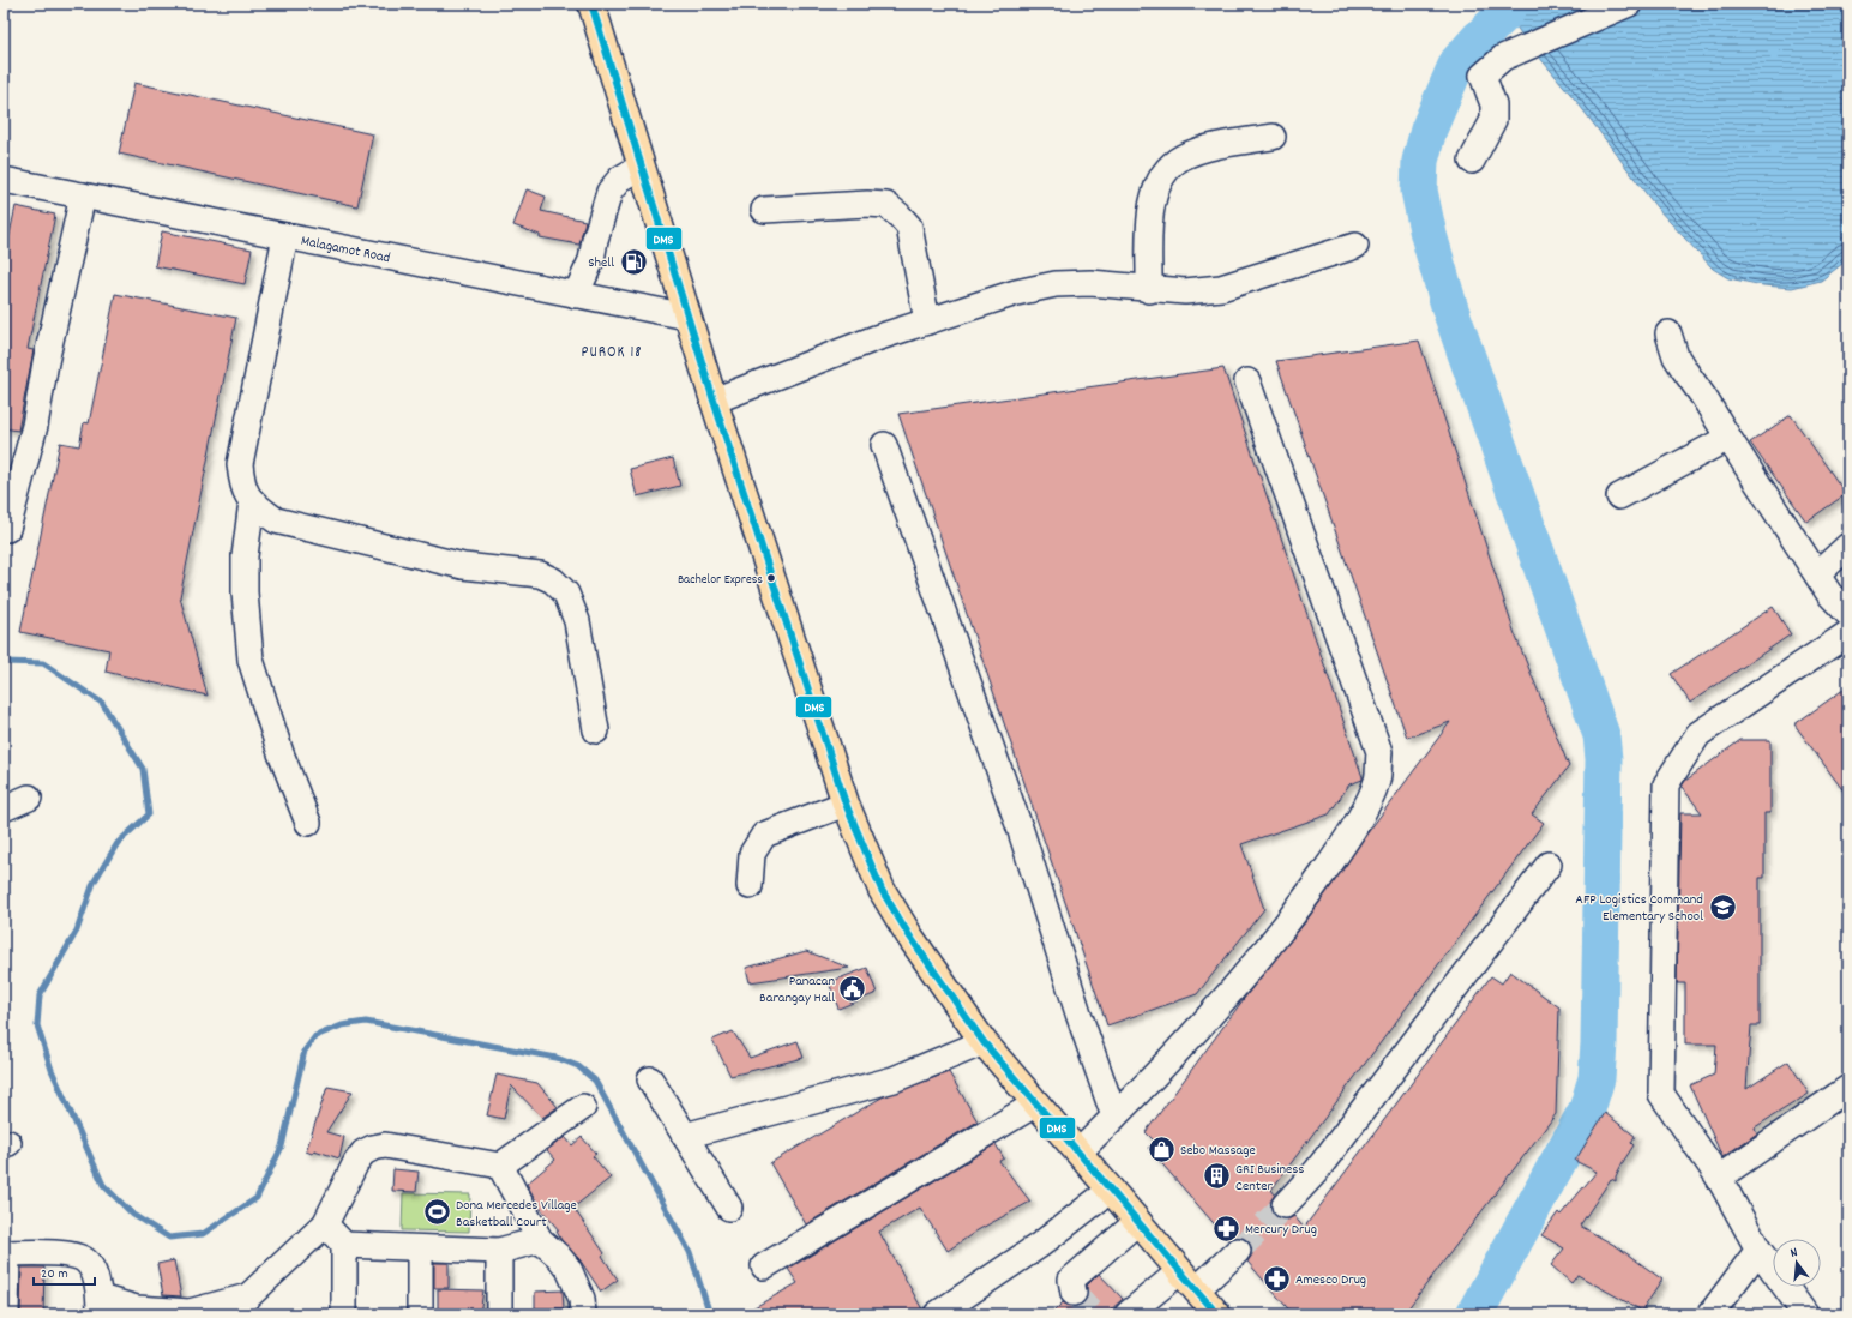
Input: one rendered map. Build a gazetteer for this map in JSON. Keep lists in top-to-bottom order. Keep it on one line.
{"streets":{"street":["Malagamot Road"]},"districts":["PUROK 18"],"places":{"fuel station":["Shell"],"other":["Bachelor Express"],"school or university":["AFP Logistics Command Elementary School"],"public building":["Panacan Barangay Hall"],"shop":["Sebo Massage"],"building":["GRI Business Center"],"sports":["Dona Mercedes Village Basketball Court"],"pharmacy":["Mercury Drug","Amesco Drug"]},"lines":["transit line DMS"],"scale_bar":"20 m","north":"top"}
